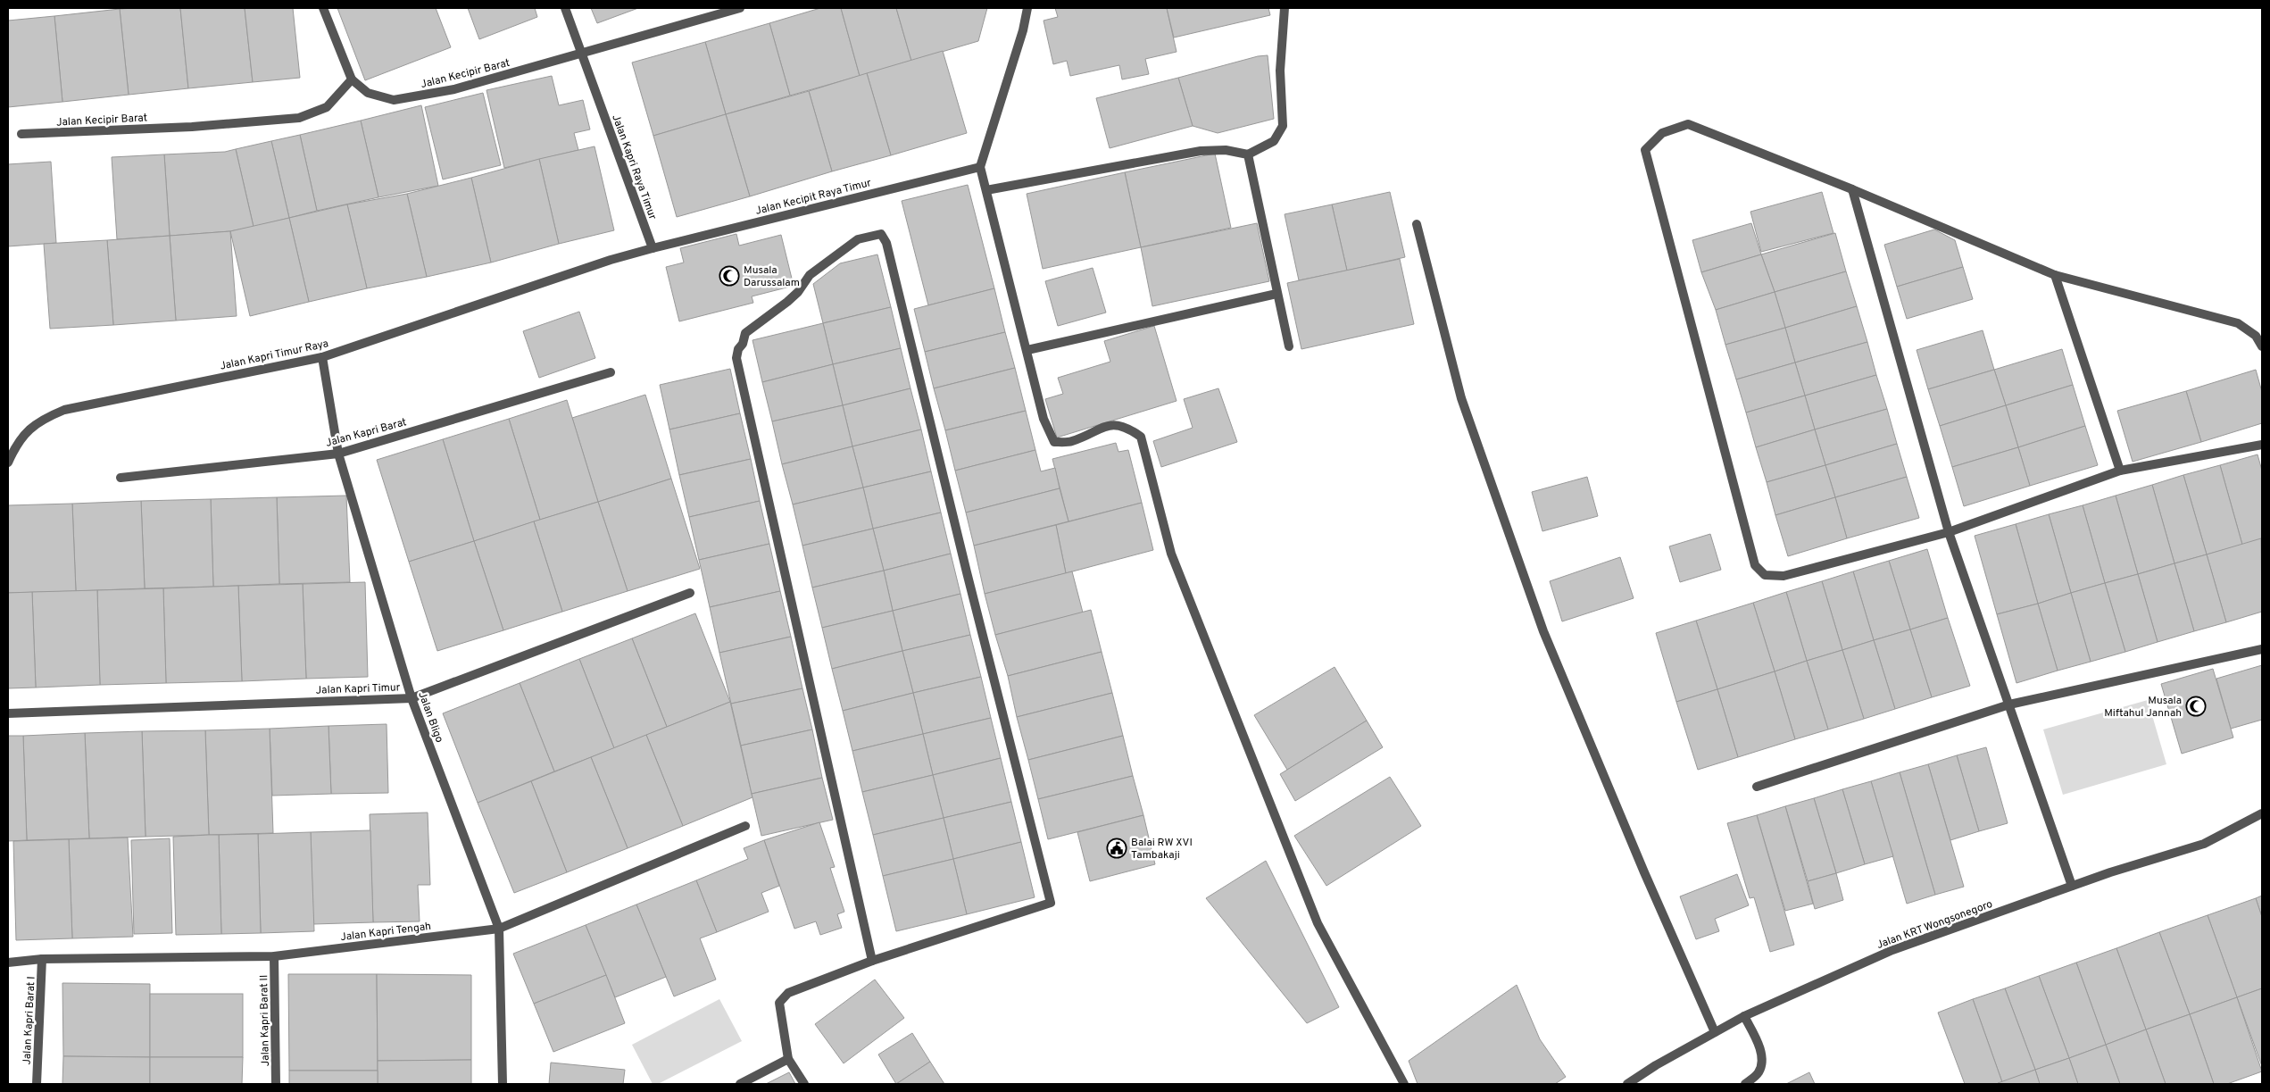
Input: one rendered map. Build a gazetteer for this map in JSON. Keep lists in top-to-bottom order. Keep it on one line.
{"streets":{"street":["Jalan Kecipir Barat","Jalan Kapri Raya Timur","Jalan Kecipit Raya Timur","Jalan Kapri Timur Raya","Jalan Kapri Barat","Jalan Kapri Timur","Jalan Bligo","Jalan KRT Wongsonegoro","Jalan Kapri Tengah","Jalan Kapri Barat I","Jalan Kapri Barat II"]},"crossings":[["Jalan Kecipir Barat","Jalan Kapri Raya Timur"],["Jalan Kapri Raya Timur","Jalan Kecipit Raya Timur"],["Jalan Kapri Raya Timur","Jalan Kapri Timur Raya"],["Jalan Kecipit Raya Timur","Jalan Kapri Timur Raya"],["Jalan Kapri Timur Raya","Jalan Bligo"],["Jalan Kapri Barat","Jalan Bligo"],["Jalan Kapri Timur","Jalan Bligo"],["Jalan Bligo","Jalan Kapri Tengah"],["Jalan Kapri Tengah","Jalan Kapri Barat I"],["Jalan Kapri Tengah","Jalan Kapri Barat II"]],"places":{"mosque":["Musala Darussalam","Musala Miftahul Jannah"],"public building":["Balai RW XVI Tambakaji"]}}
